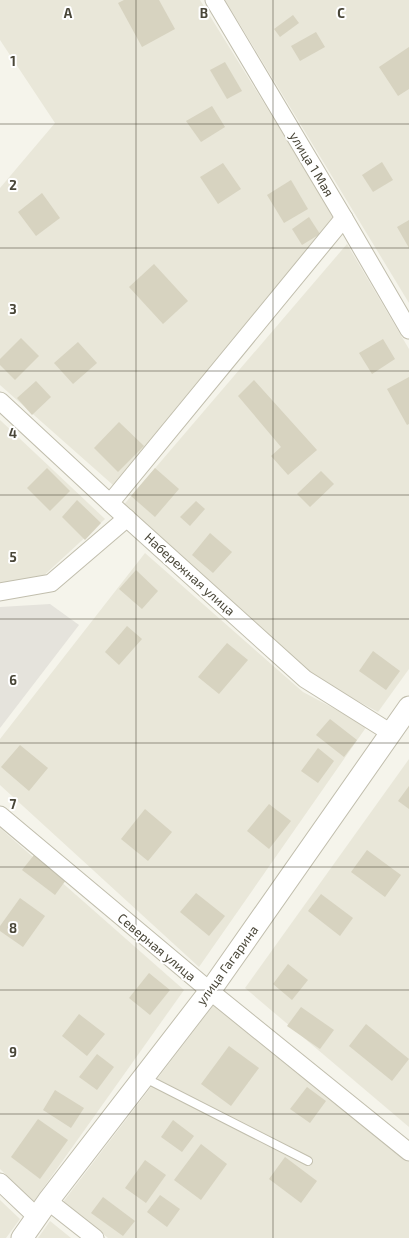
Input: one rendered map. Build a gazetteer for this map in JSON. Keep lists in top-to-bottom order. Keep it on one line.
{"streets":{"street":["улица 1 Мая","Набережная улица","Северная улица","улица Гагарина"]},"crossings":[["Набережная улица","улица Гагарина"],["Северная улица","улица Гагарина"]],"grid":{"columns":["A","B","C"],"rows":["1","2","3","4","5","6","7","8","9"]}}
